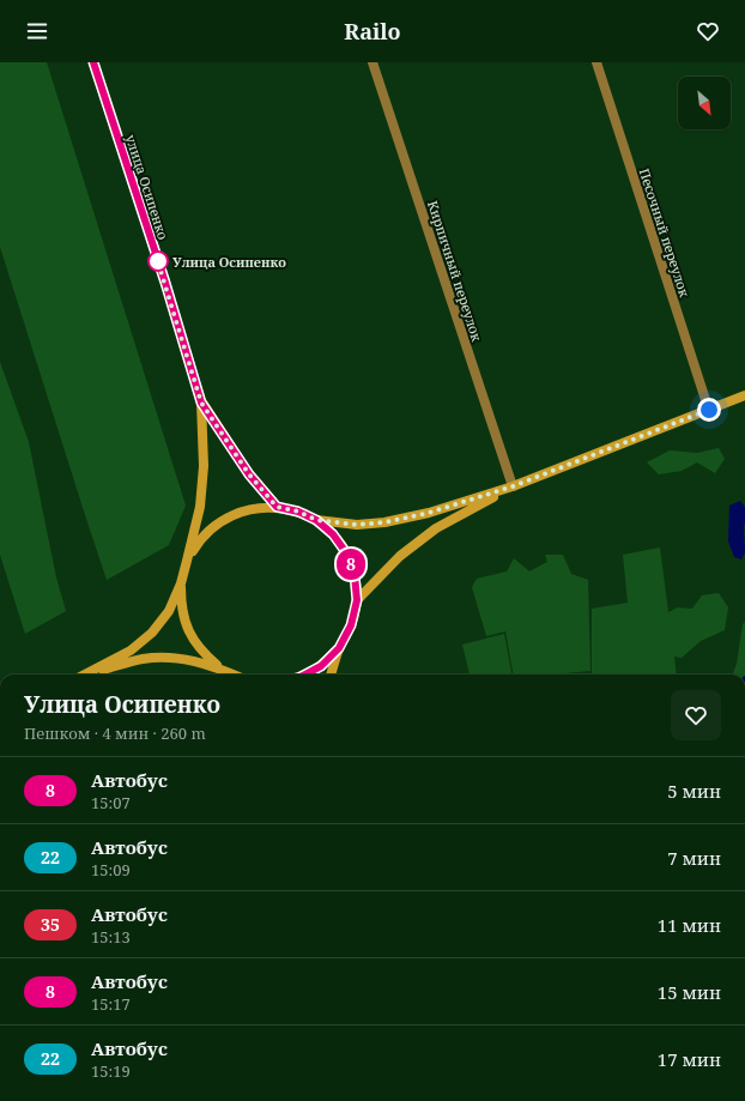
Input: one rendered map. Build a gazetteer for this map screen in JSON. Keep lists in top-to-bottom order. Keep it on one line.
{"streets":{"main road":["улица Осипенко"],"street":["Песочный переулок","Кирпичный переулок"]},"places":["Улица Осипенко"],"lines":["bus line 8"],"north":"bottom right","page":{"header":"Railo","on_map":"8","heading":["Улица Осипенко","Пешком · 4 мин · 260 m"],"list":[{"mark":"8","name":"Автобус","note":"15:07","value":"5 мин"},{"mark":"22","name":"Автобус","note":"15:09","value":"7 мин"},{"mark":"35","name":"Автобус","note":"15:13","value":"11 мин"},{"mark":"8","name":"Автобус","note":"15:17","value":"15 мин"},{"mark":"22","name":"Автобус","note":"15:19","value":"17 мин"}]}}
